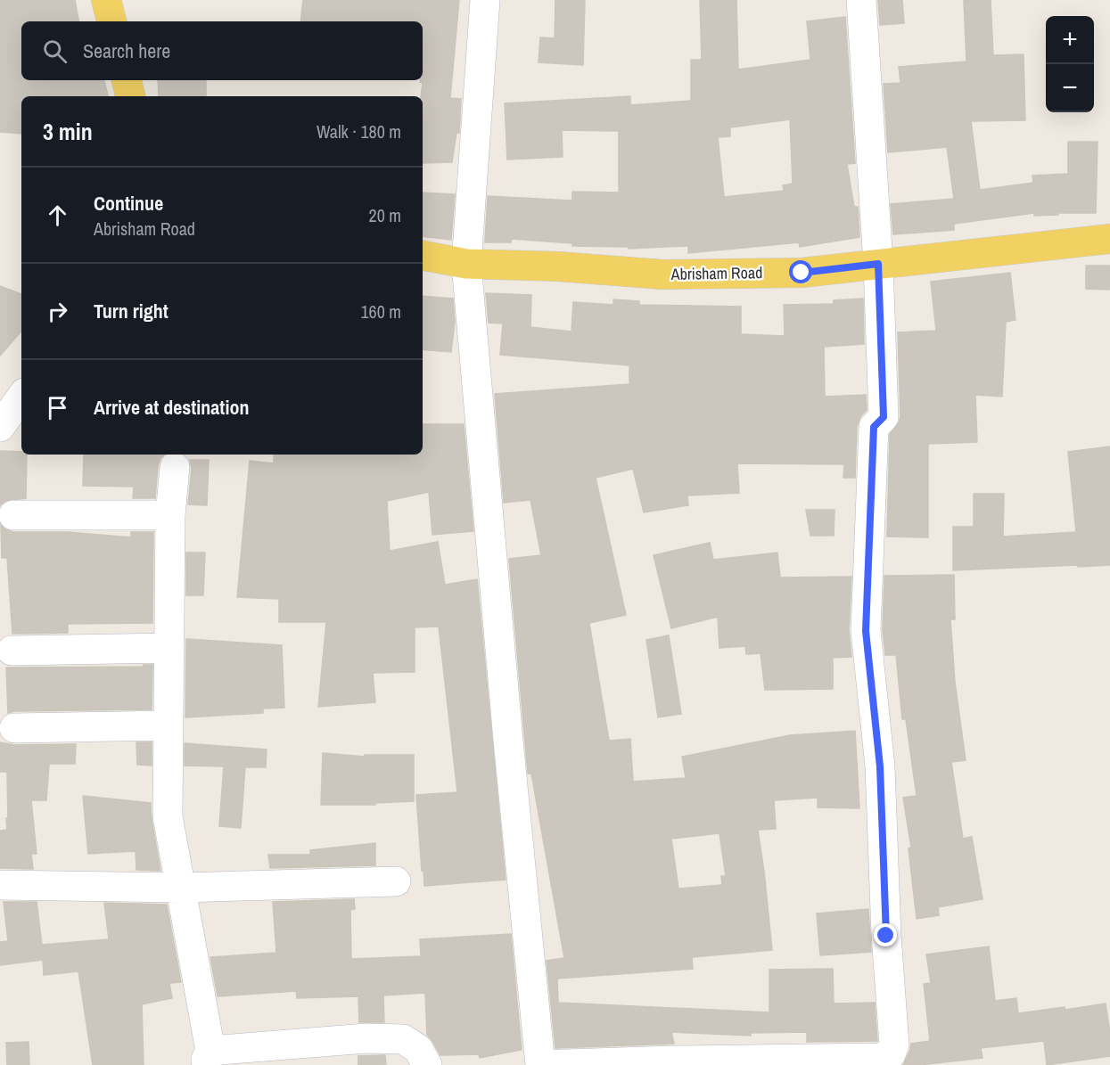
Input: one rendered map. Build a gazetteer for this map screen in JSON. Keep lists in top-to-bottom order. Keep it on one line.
{"streets":{"main road":["Abrisham Road"]},"page":{"map_buttons":["+","−"],"search":"Search here","heading":["3 min","Walk · 180 m"],"list":[["Continue","Abrisham Road","20 m"],["Turn right","160 m"],"Arrive at destination"]}}
